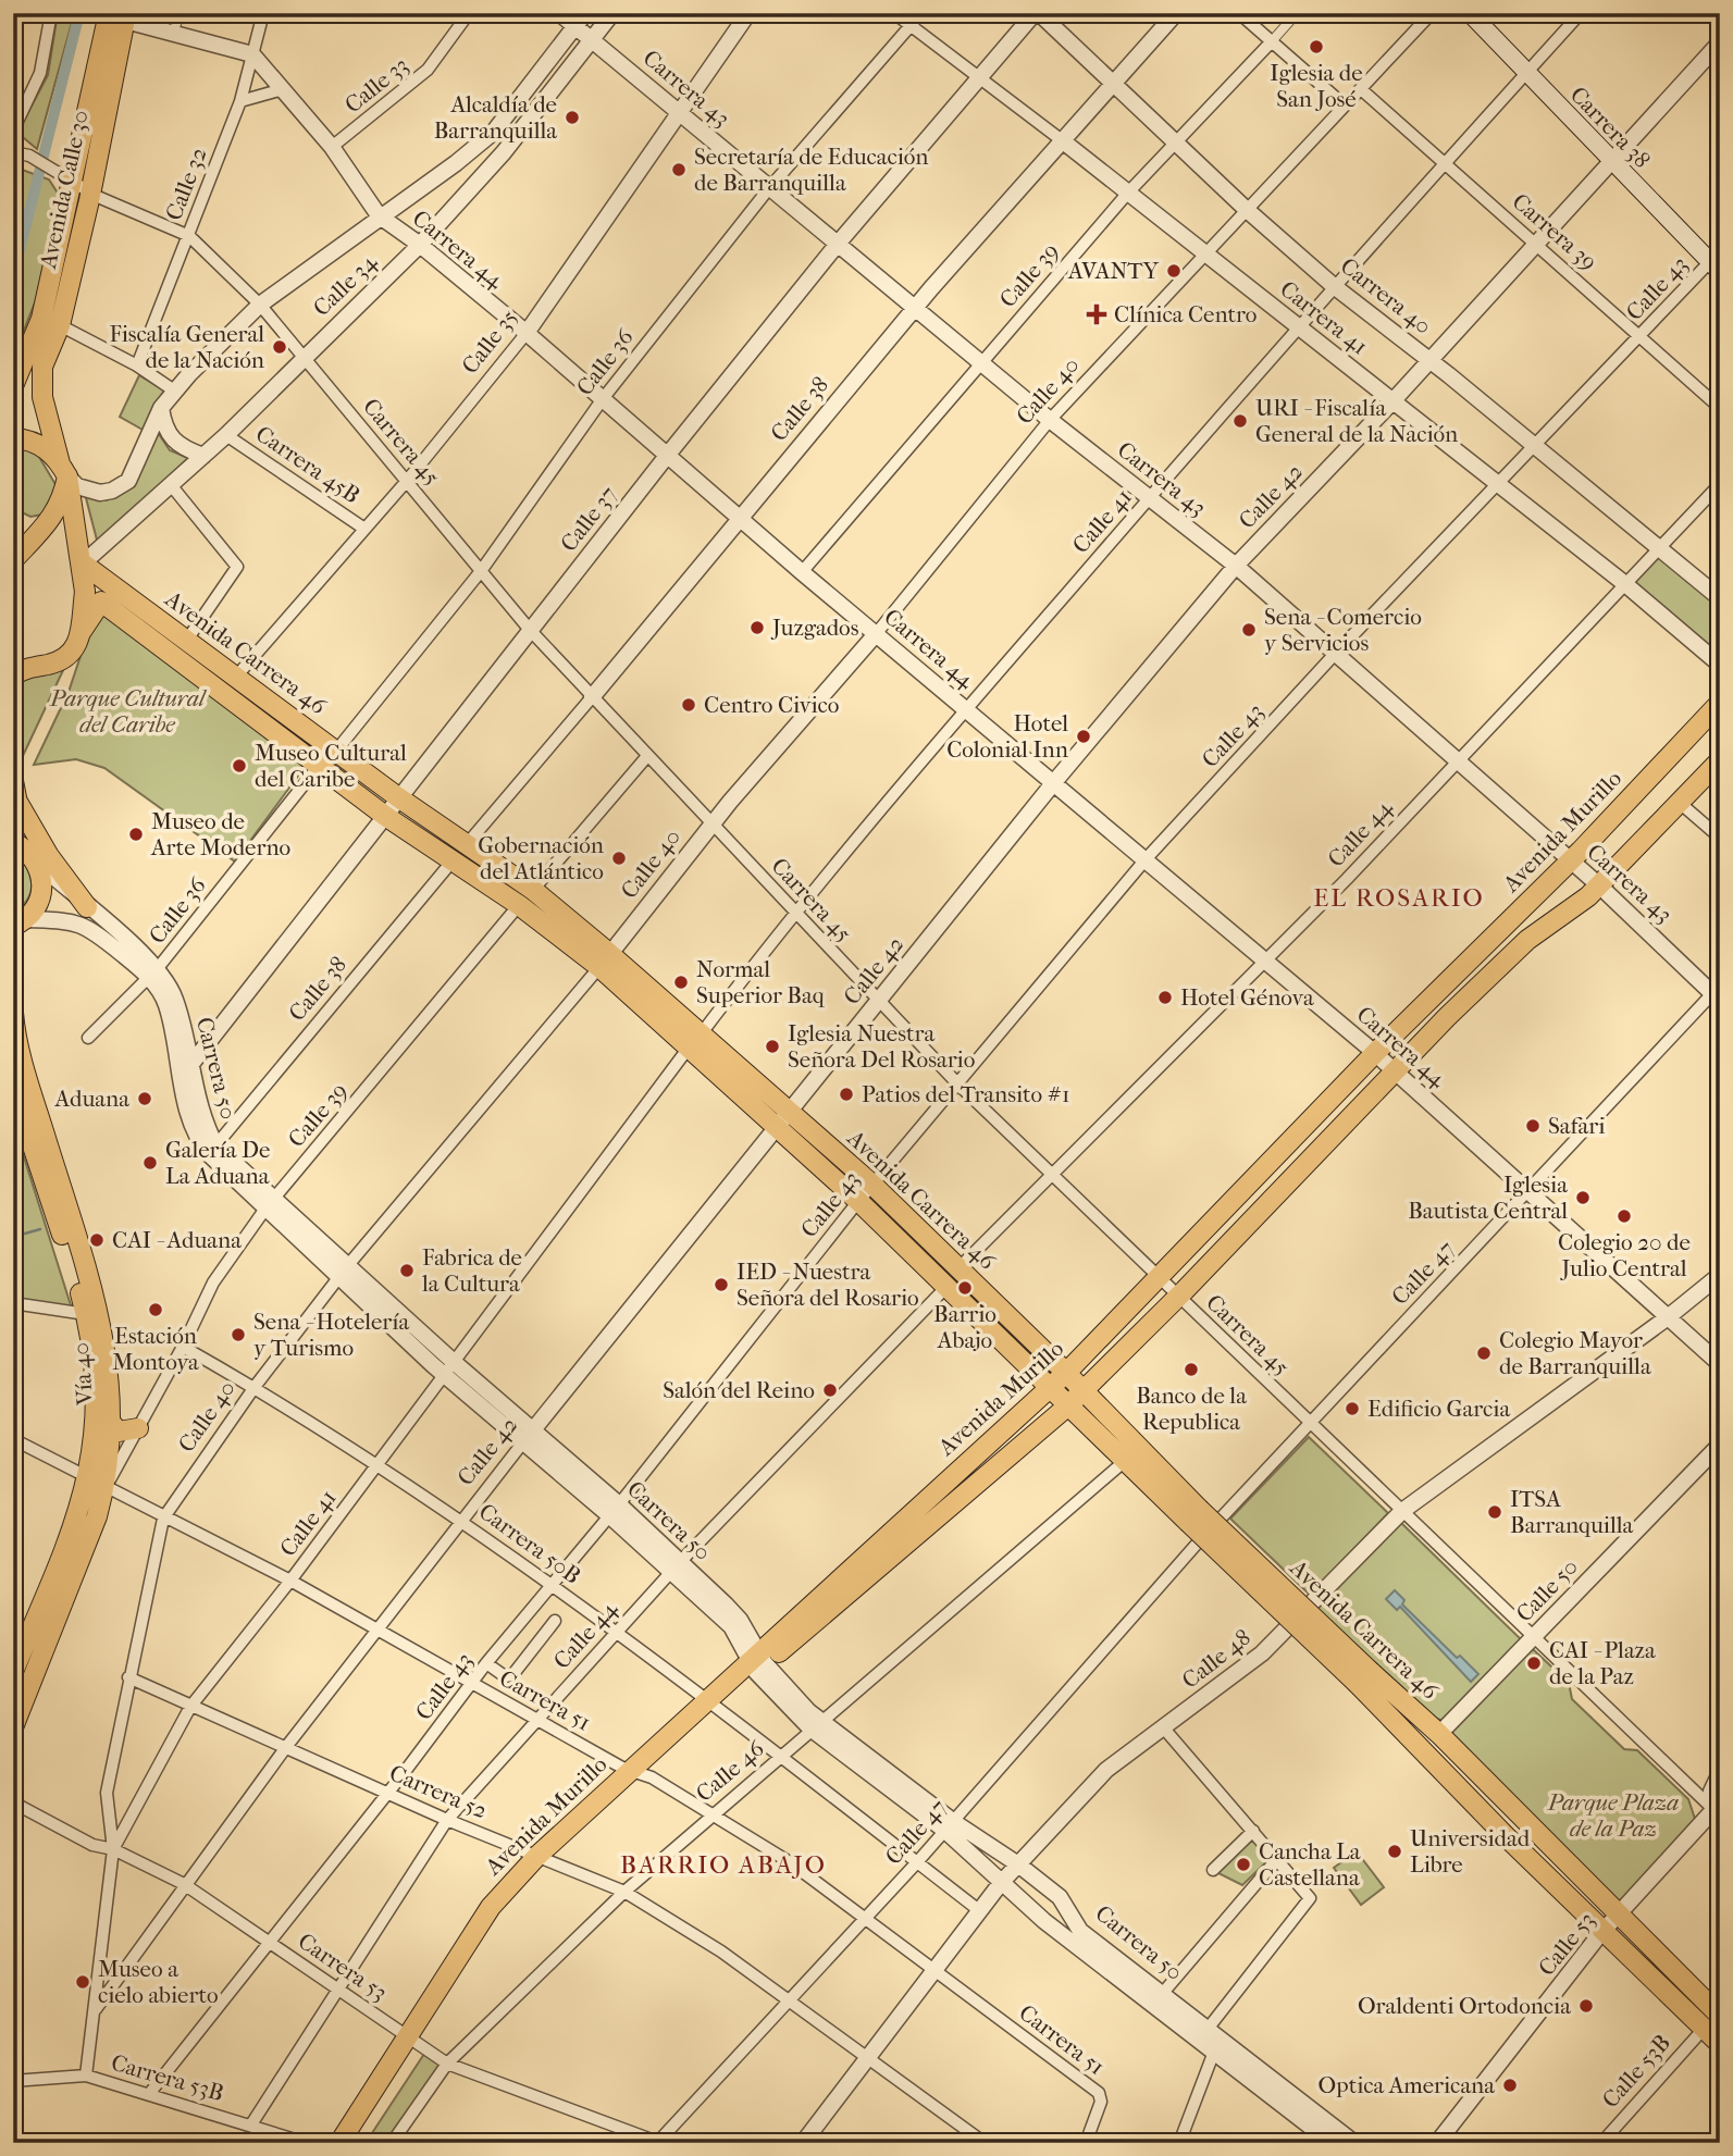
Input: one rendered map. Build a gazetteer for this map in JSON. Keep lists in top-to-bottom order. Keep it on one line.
{"streets":{"main road":["Carrera 38","Avenida Calle 30","Avenida Carrera 46","Avenida Murillo","Vía 40"],"street":["Calle 33","Carrera 43","Calle 32","Carrera 39","Carrera 44","Calle 39","Calle 34","Calle 43","Carrera 40","Carrera 41","Calle 35","Calle 36","Calle 40","Calle 38","Carrera 45","Carrera 45B","Calle 42","Calle 37","Calle 41","Calle 44","Carrera 50","Calle 47","Carrera 50B","Calle 50","Calle 48","Carrera 51","Calle 46","Carrera 52","Calle 53","Carrera 53","Calle 53B","Carrera 53B"]},"crossings":[["Calle 33","Carrera 44"],["Carrera 43","Calle 39"],["Carrera 43","Calle 34"],["Carrera 43","Calle 43"],["Carrera 43","Calle 35"],["Carrera 43","Calle 36"],["Carrera 43","Calle 40"],["Carrera 43","Calle 38"],["Carrera 43","Calle 42"],["Carrera 43","Calle 37"],["Carrera 43","Calle 41"],["Carrera 43","Avenida Murillo"],["Carrera 43","Calle 44"],["Carrera 43","Calle 47"],["Carrera 38","Calle 43"],["Carrera 38","Calle 42"],["Carrera 38","Calle 41"],["Calle 32","Carrera 44"],["Calle 32","Carrera 45"],["Avenida Calle 30","Calle 34"],["Avenida Calle 30","Carrera 45"],["Carrera 39","Calle 43"],["Carrera 39","Calle 40"],["Carrera 39","Calle 42"],["Carrera 39","Calle 41"],["Carrera 44","Calle 39"],["Carrera 44","Calle 34"],["Carrera 44","Calle 43"],["Carrera 44","Calle 35"],["Carrera 44","Calle 36"],["Carrera 44","Calle 40"],["Carrera 44","Calle 38"],["Carrera 44","Calle 42"],["Carrera 44","Calle 37"],["Carrera 44","Calle 41"],["Carrera 44","Avenida Murillo"],["Carrera 44","Calle 44"],["Carrera 44","Calle 47"],["Carrera 44","Calle 48"],["Calle 39","Carrera 40"],["Calle 39","Carrera 41"],["Calle 39","Avenida Carrera 46"],["Calle 39","Carrera 50"],["Calle 39","Vía 40"],["Calle 39","Carrera 50B"],["Calle 39","Carrera 51"],["Calle 34","Carrera 45"],["Calle 34","Carrera 45B"],["Calle 34","Avenida Carrera 46"],["Calle 43","Carrera 40"],["Calle 43","Carrera 41"],["Calle 43","Carrera 45"],["Calle 43","Avenida Carrera 46"],["Calle 43","Carrera 50"],["Calle 43","Carrera 50B"],["Calle 43","Carrera 51"],["Calle 43","Carrera 52"],["Calle 43","Carrera 53"],["Calle 43","Carrera 53B"],["Carrera 40","Calle 40"],["Carrera 40","Calle 38"],["Carrera 40","Calle 42"],["Carrera 40","Calle 37"],["Carrera 40","Calle 41"],["Carrera 40","Calle 44"],["Carrera 41","Calle 36"],["Carrera 41","Calle 40"],["Carrera 41","Calle 38"],["Carrera 41","Calle 42"],["Carrera 41","Calle 37"],["Carrera 41","Calle 41"],["Carrera 41","Calle 44"],["Calle 35","Carrera 45"],["Calle 35","Carrera 45B"],["Calle 35","Avenida Carrera 46"],["Calle 36","Carrera 45"],["Calle 36","Avenida Carrera 46"],["Calle 36","Carrera 50"],["Calle 40","Carrera 45"],["Calle 40","Calle 41"],["Calle 40","Avenida Carrera 46"],["Calle 40","Carrera 50"],["Calle 40","Carrera 50B"],["Calle 40","Carrera 51"],["Calle 40","Carrera 52"],["Calle 40","Carrera 53"],["Calle 38","Carrera 45"],["Calle 38","Avenida Carrera 46"],["Calle 38","Carrera 50"],["Carrera 45","Calle 42"],["Carrera 45","Calle 37"],["Carrera 45","Calle 41"],["Carrera 45","Avenida Murillo"],["Carrera 45","Calle 44"],["Carrera 45","Calle 47"],["Carrera 45","Calle 50"],["Carrera 45","Calle 48"],["Carrera 45","Calle 53"],["Calle 42","Calle 41"],["Calle 42","Avenida Carrera 46"],["Calle 42","Carrera 50"],["Calle 42","Carrera 50B"],["Calle 42","Carrera 51"],["Calle 42","Carrera 52"],["Calle 42","Carrera 53"],["Calle 37","Avenida Carrera 46"],["Calle 37","Carrera 50"],["Calle 41","Avenida Carrera 46"],["Calle 41","Carrera 50"],["Calle 41","Carrera 50B"],["Calle 41","Carrera 51"],["Calle 41","Carrera 52"],["Calle 41","Carrera 53"],["Calle 41","Carrera 53B"],["Avenida Carrera 46","Avenida Murillo"],["Avenida Carrera 46","Calle 44"],["Avenida Carrera 46","Calle 50"],["Avenida Carrera 46","Calle 46"],["Avenida Carrera 46","Calle 53"],["Avenida Carrera 46","Calle 53B"],["Avenida Murillo","Carrera 50"],["Avenida Murillo","Carrera 50B"],["Avenida Murillo","Carrera 51"],["Avenida Murillo","Carrera 52"],["Avenida Murillo","Carrera 53"],["Calle 44","Carrera 50"],["Calle 44","Carrera 50B"],["Calle 44","Carrera 51"],["Calle 44","Carrera 52"],["Calle 44","Carrera 53"],["Calle 44","Carrera 53B"],["Carrera 50","Calle 47"],["Carrera 50","Calle 48"],["Carrera 50","Calle 46"],["Calle 47","Carrera 50B"],["Calle 47","Carrera 51"],["Calle 47","Carrera 52"],["Calle 47","Carrera 53"],["Vía 40","Carrera 51"],["Carrera 50B","Calle 48"],["Carrera 50B","Calle 46"],["Calle 48","Carrera 51"],["Calle 48","Carrera 52"],["Carrera 51","Calle 46"],["Calle 46","Carrera 52"],["Calle 46","Carrera 53"]],"districts":["EL ROSARIO","BARRIO ABAJO"],"parks":["Parque Cultural del Caribe","Parque Plaza de la Paz"],"places":{"other":["Iglesia de San José","Alcaldía de Barranquilla","Secretaría de Educación de Barranquilla","AVANTY","Fiscalía General de la Nación","URI - Fiscalía General de la Nación","Juzgados","Sena - Comercio y Servicios","Centro Civico","Hotel Colonial Inn","Museo Cultural del Caribe","Museo de Arte Moderno","Gobernación del Atlántico","Normal Superior Baq","Hotel Génova","Iglesia Nuestra Señora Del Rosario","Patios del Transito #1","Aduana","Safari","Galería De La Aduana","Iglesia Bautista Central","Colegio 20 de Julio Central","CAI - Aduana","Fabrica de la Cultura","IED - Nuestra Señora del Rosario","Barrio Abajo","Estación Montoya","Sena - Hotelería y Turismo","Colegio Mayor de Barranquilla","Banco de la Republica","Salón del Reino","Edificio Garcia","ITSA Barranquilla","CAI - Plaza de la Paz","Universidad Libre","Cancha La Castellana","Museo a cielo abierto","Oraldenti Ortodoncia","Optica Americana"],"health":["Clínica Centro"]}}
